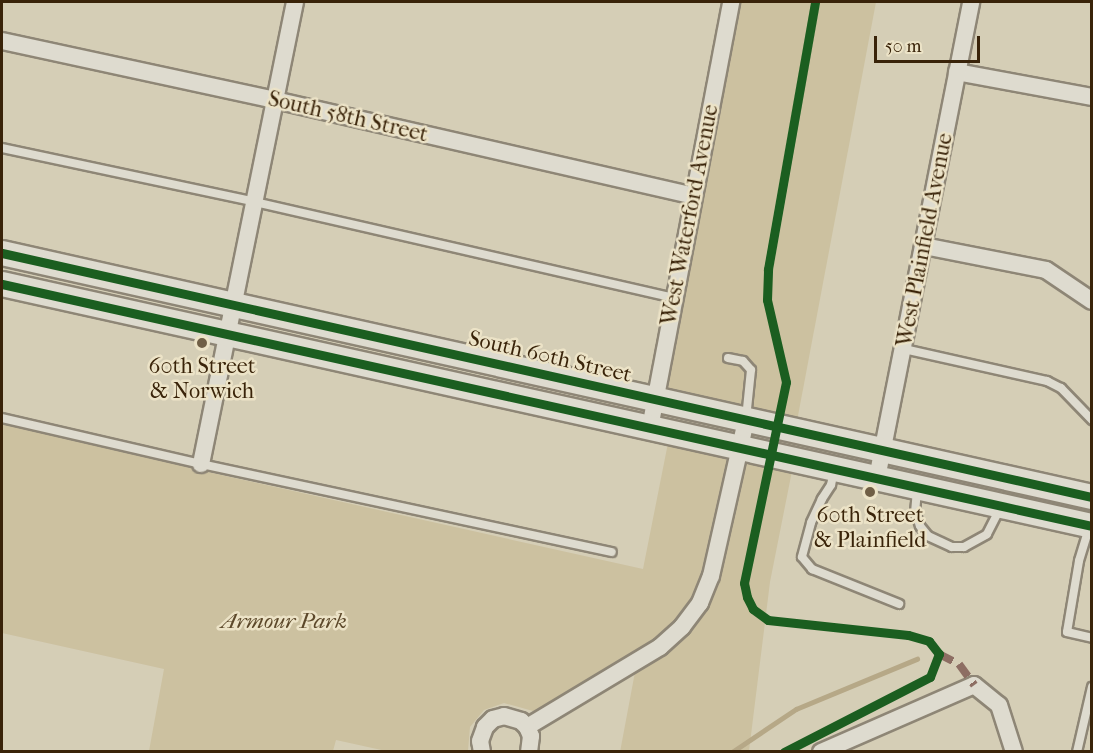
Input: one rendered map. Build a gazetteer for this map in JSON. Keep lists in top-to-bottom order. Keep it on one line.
{"streets":{"main road":["South 60th Street"],"street":["South 58th Street","West Waterford Avenue","West Plainfield Avenue"]},"crossings":[["South 58th Street","West Waterford Avenue"],["West Waterford Avenue","South 60th Street"],["West Plainfield Avenue","South 60th Street"]],"parks":["Armour Park"],"places":["60th Street & Norwich","60th Street & Plainfield"],"scale_bar":"50 m"}
